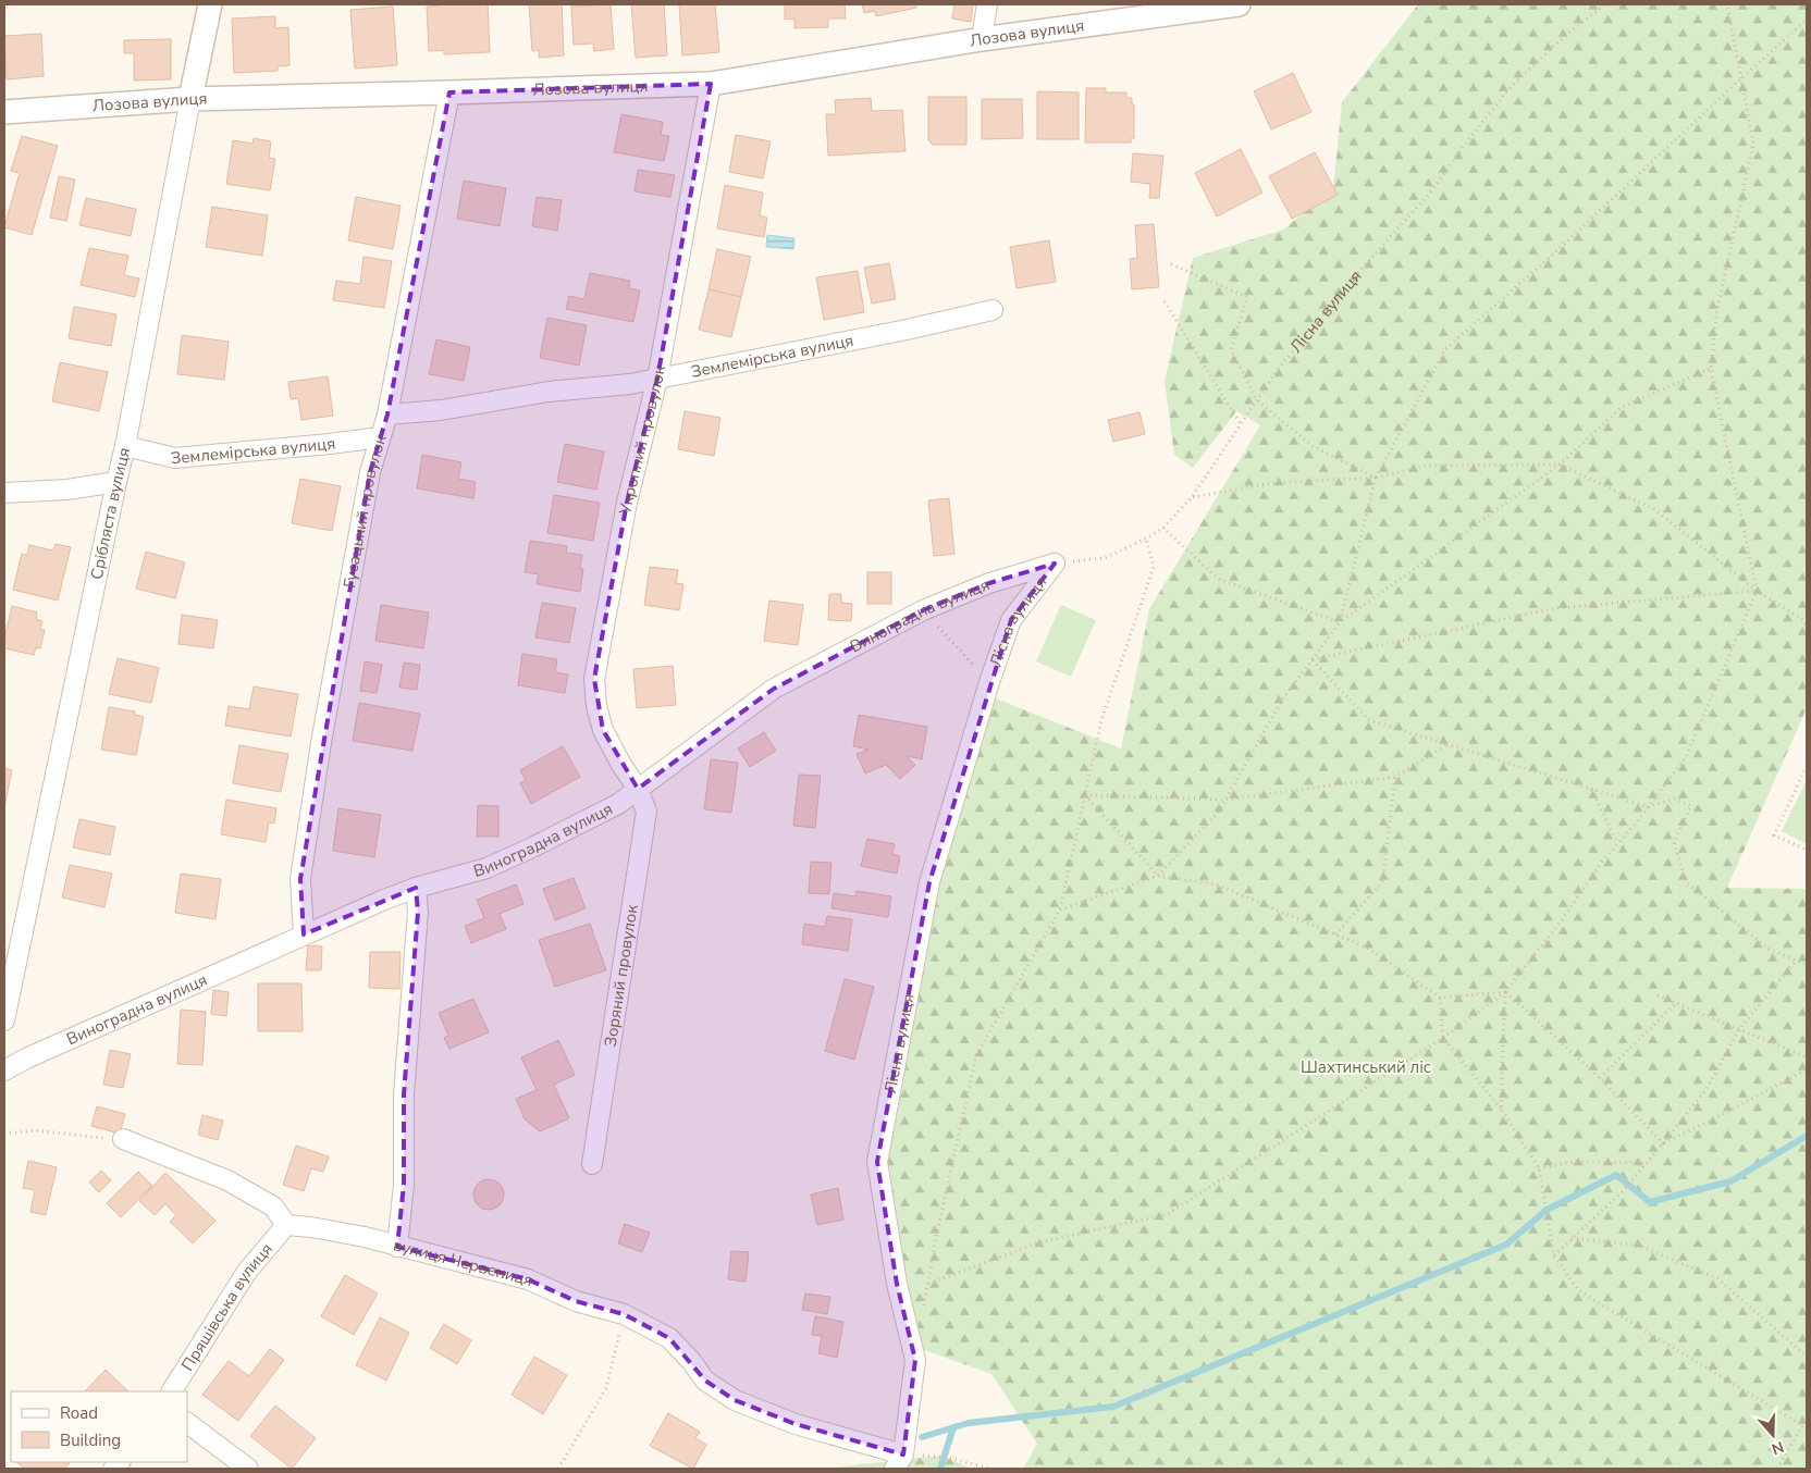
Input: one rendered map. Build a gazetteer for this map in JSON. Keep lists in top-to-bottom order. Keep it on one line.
{"streets":{"street":["Лозова вулиця","Лісна вулиця","Землемірська вулиця","Укропний провулок","Срібляста вулиця","Гусацький провулок","Виноградна вулиця","Зоряний провулок","вулиця Червениця","Пряшівська вулиця"]},"crossings":[["Лозова вулиця","Укропний провулок"],["Лозова вулиця","Срібляста вулиця"],["Лозова вулиця","Гусацький провулок"],["Лісна вулиця","Виноградна вулиця"],["Лісна вулиця","вулиця Червениця"],["Землемірська вулиця","Укропний провулок"],["Землемірська вулиця","Срібляста вулиця"],["Землемірська вулиця","Гусацький провулок"],["Укропний провулок","Виноградна вулиця"],["Укропний провулок","Зоряний провулок"],["Гусацький провулок","Виноградна вулиця"],["Виноградна вулиця","Зоряний провулок"],["вулиця Червениця","Пряшівська вулиця"]],"parks":["Шахтинський ліс"],"legend":["Road","Building"],"north":"bottom"}
